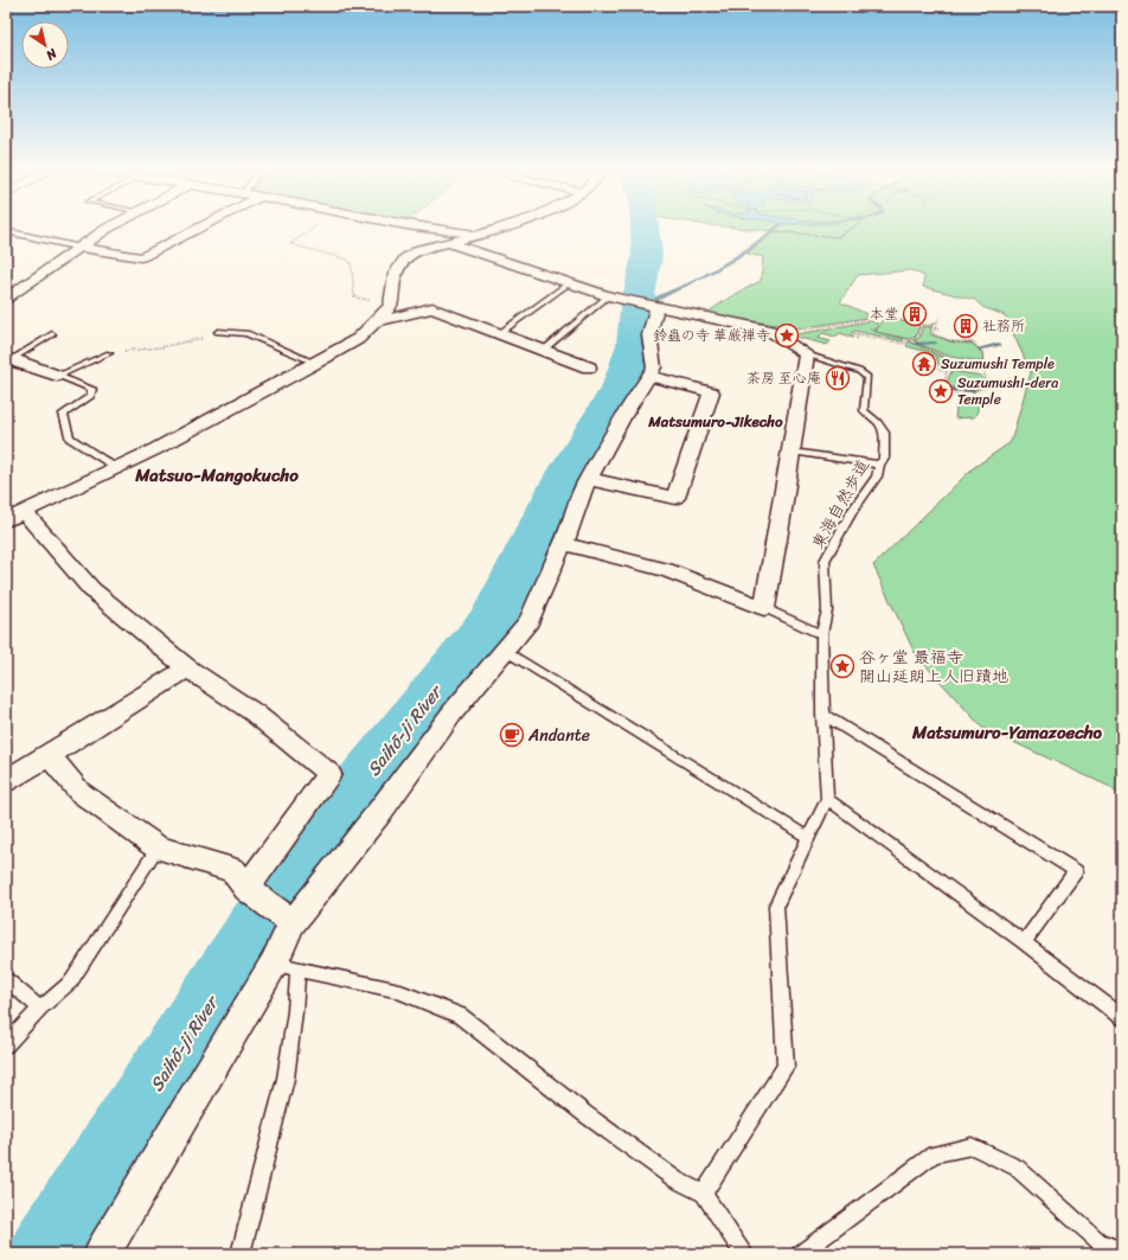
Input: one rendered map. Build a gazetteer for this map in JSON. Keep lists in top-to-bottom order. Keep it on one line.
{"streets":{"lane":["東海自然歩道"]},"districts":["Matsumuro-Jikecho","Matsuo-Mangokucho","Matsumuro-Yamazoecho"],"water":["Saihō-ji River"],"places":{"building":["本堂","社務所"],"place":["鈴蟲の寺 華厳禅寺","Suzumushi-dera Temple","谷ヶ堂 最福寺 開山延朗上人旧蹟地"],"temple":["Suzumushi Temple"],"restaurant":["茶房 至心庵"],"cafe":["Andante"]},"north":"bottom right"}
